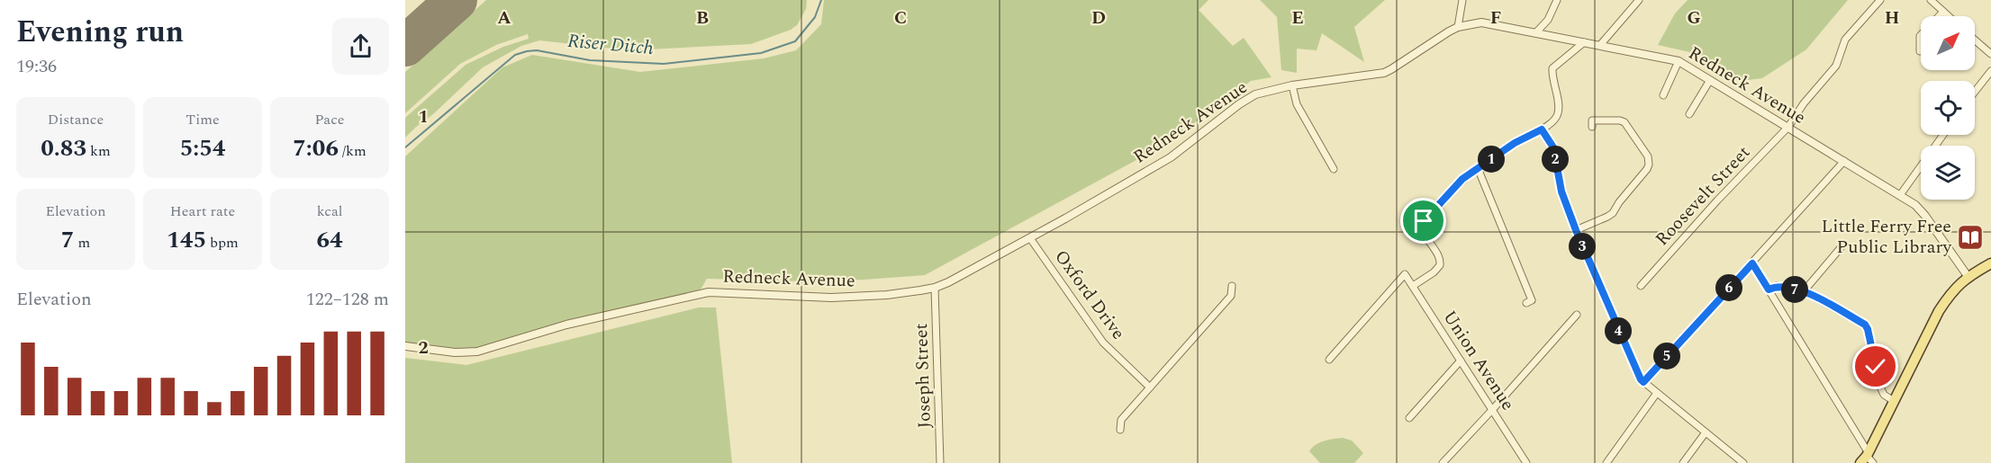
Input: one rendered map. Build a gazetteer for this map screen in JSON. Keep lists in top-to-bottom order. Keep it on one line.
{"streets":{"street":["Redneck Avenue","Roosevelt Street","Oxford Drive","Union Avenue","Joseph Street"]},"crossings":[["Redneck Avenue","Roosevelt Street"],["Redneck Avenue","Oxford Drive"],["Redneck Avenue","Joseph Street"]],"water":["Riser Ditch"],"places":{"library":["Little Ferry Free Public Library"]},"north":"top right","page":{"heading":["Evening run","19:36"],"stats":[["Distance","0.83 km"],["Time","5:54"],["Pace","7:06 /km"],["Elevation","7 m"],["Heart rate","145 bpm"],["kcal","64"]],"pins":["1","2","3","6","7","4","5"],"chart":["Elevation","122–128 m"]},"grid":{"columns":["A","B","C","D","E","F","G","H"],"rows":["1","2"]}}
